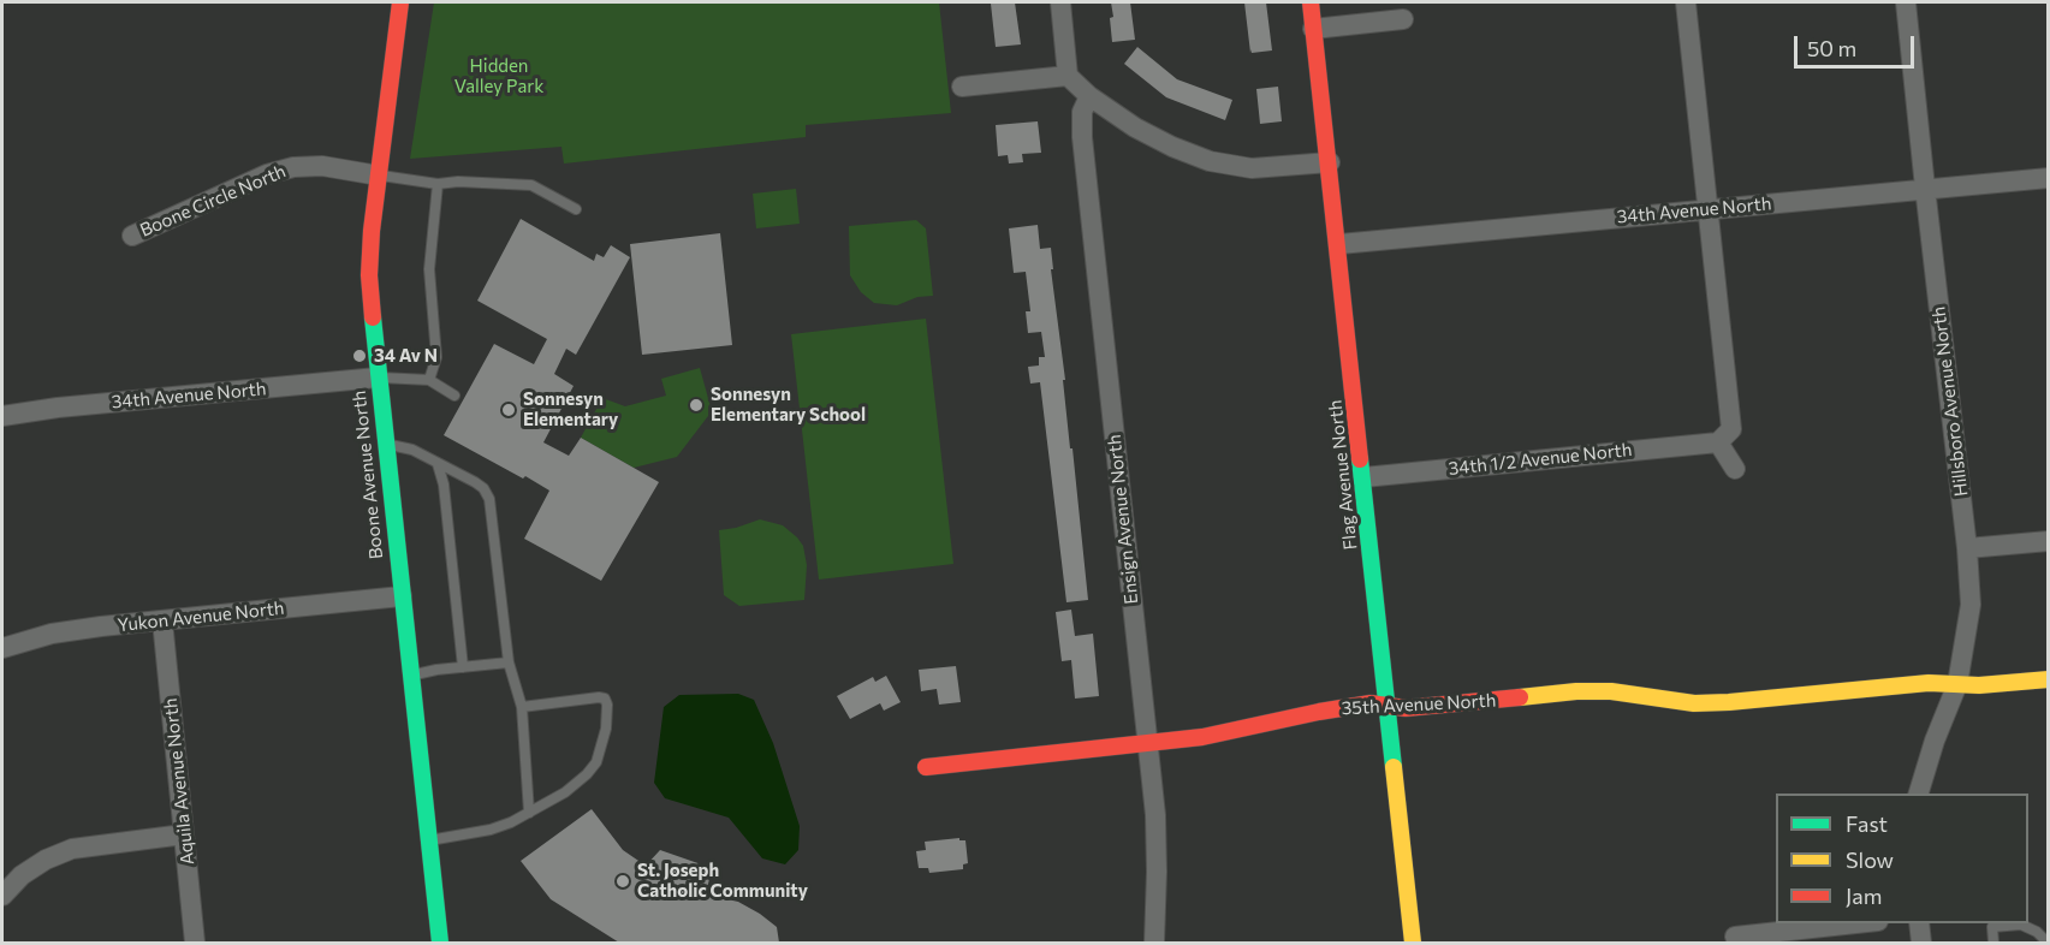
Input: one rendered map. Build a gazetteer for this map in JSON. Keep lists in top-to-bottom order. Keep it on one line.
{"streets":{"street":["Boone Circle North","34th Avenue North","Hillsboro Avenue North","34th 1/2 Avenue North","Boone Avenue North","Flag Avenue North","Ensign Avenue North","Yukon Avenue North","35th Avenue North","Aquila Avenue North"]},"crossings":[["Boone Circle North","Boone Avenue North"],["34th Avenue North","Hillsboro Avenue North"],["34th Avenue North","Boone Avenue North"],["34th Avenue North","Flag Avenue North"],["Hillsboro Avenue North","35th Avenue North"],["34th 1/2 Avenue North","Flag Avenue North"],["Boone Avenue North","Yukon Avenue North"],["Flag Avenue North","35th Avenue North"],["Ensign Avenue North","35th Avenue North"],["Yukon Avenue North","Aquila Avenue North"]],"parks":["Hidden Valley Park"],"places":["34 Av N","Sonnesyn Elementary School","Sonnesyn Elementary","St. Joseph Catholic Community"],"legend":["Fast","Slow","Jam"],"scale_bar":"50 m"}
